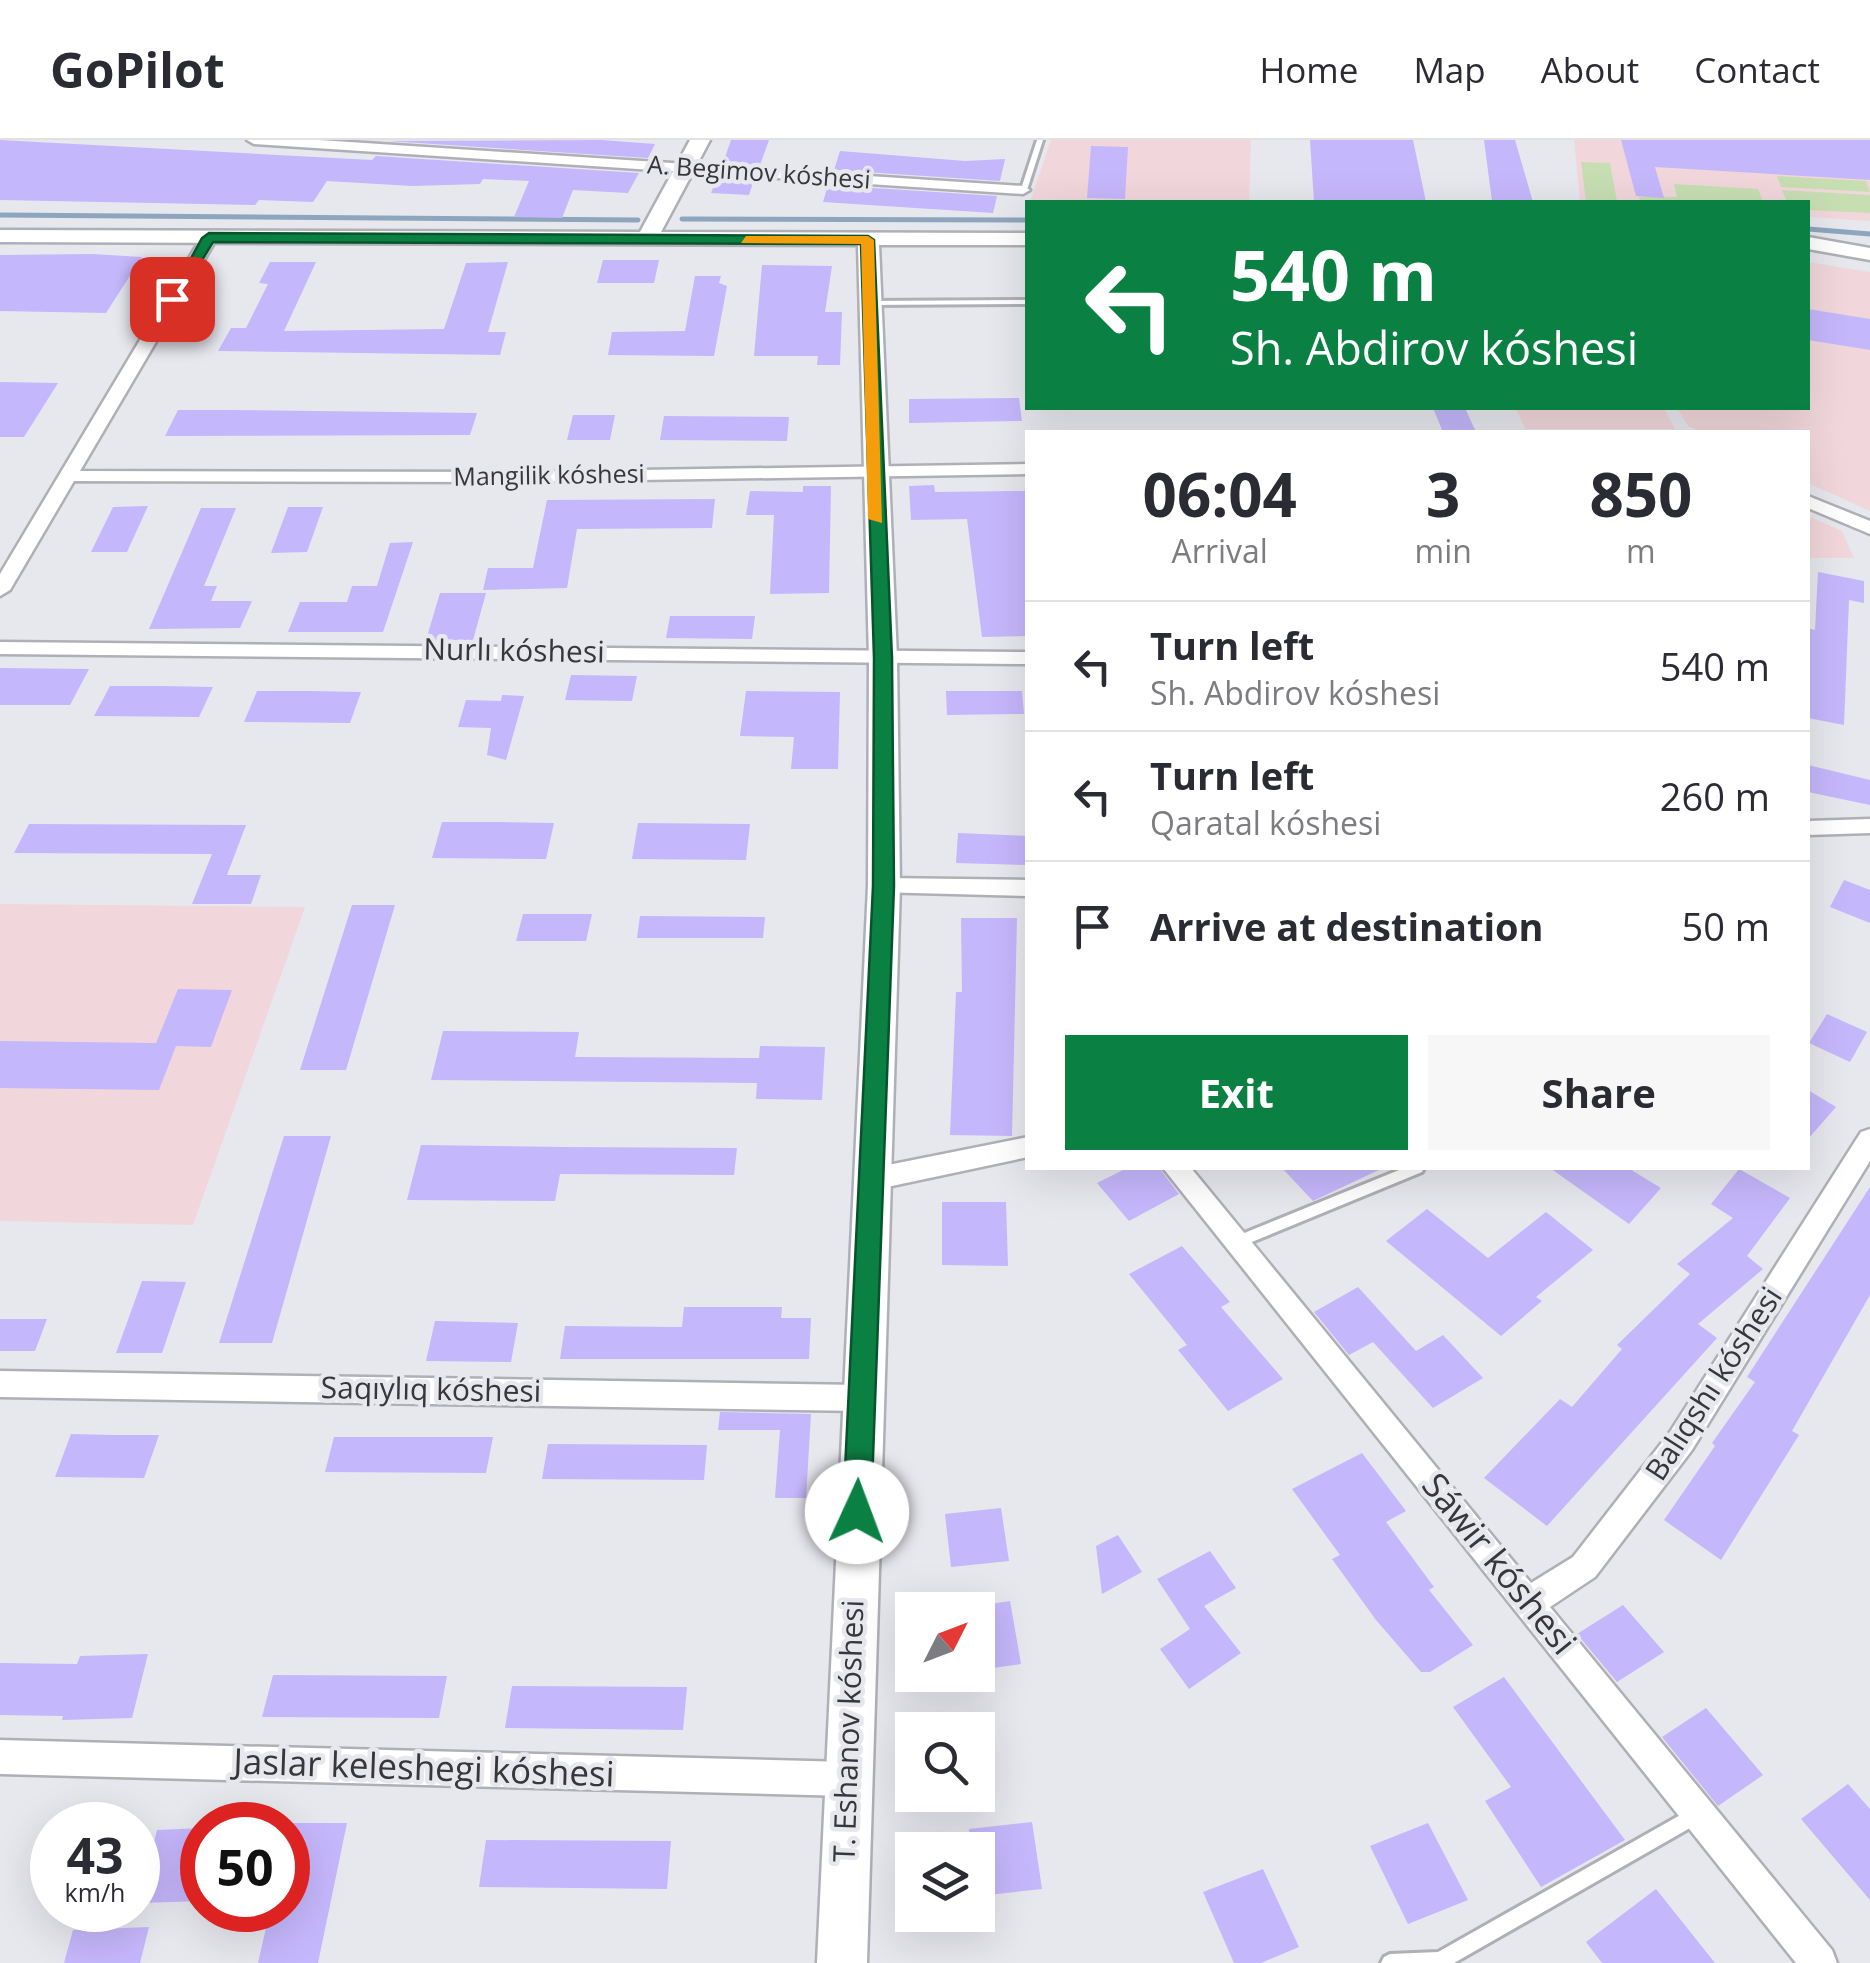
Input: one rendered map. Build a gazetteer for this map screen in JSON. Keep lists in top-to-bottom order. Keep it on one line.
{"streets":{"main road":["T. Eshanov kóshesi"],"street":["A. Begimov kóshesi","Mangilik kóshesi","Nurlı kóshesi","Balıqshı kóshesi","Saqıylıq kóshesi","Sáwir kóshesi","Jaslar keleshegi kóshesi"]},"crossings":[["Mangilik kóshesi","T. Eshanov kóshesi"],["Nurlı kóshesi","T. Eshanov kóshesi"],["Balıqshı kóshesi","Sáwir kóshesi"],["Saqıylıq kóshesi","T. Eshanov kóshesi"],["T. Eshanov kóshesi","Jaslar keleshegi kóshesi"]],"north":"top right","page":{"header":"GoPilot","nav":["Home","Map","About","Contact"],"turn":["540 m","Sh. Abdirov kóshesi"],"eta":["06:04","Arrival","3","min","850","m"],"list":[{"name":"Turn left","note":"Sh. Abdirov kóshesi","value":"540 m"},{"name":"Turn left","note":"Qaratal kóshesi","value":"260 m"},{"name":"Arrive at destination","value":"50 m"}],"buttons":["Exit","Share"],"speed":"43 km/h","limit":"50"}}
